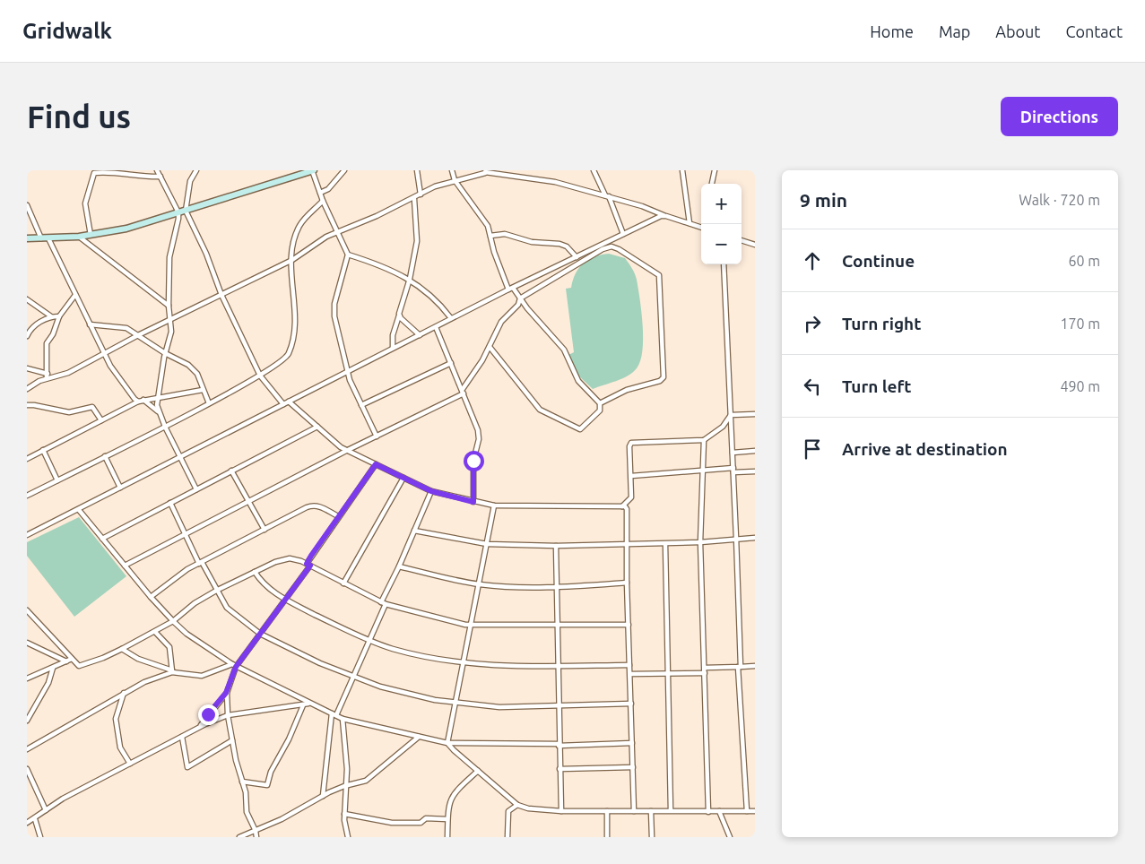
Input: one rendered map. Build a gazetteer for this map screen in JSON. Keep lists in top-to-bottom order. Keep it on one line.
{"page":{"header":"Gridwalk","nav":["Home","Map","About","Contact"],"buttons":"Directions","title":"Find us","heading":["9 min","Walk · 720 m"],"map_buttons":["+","−"],"list":[["Continue","60 m"],["Turn right","170 m"],["Turn left","490 m"],"Arrive at destination"]}}
